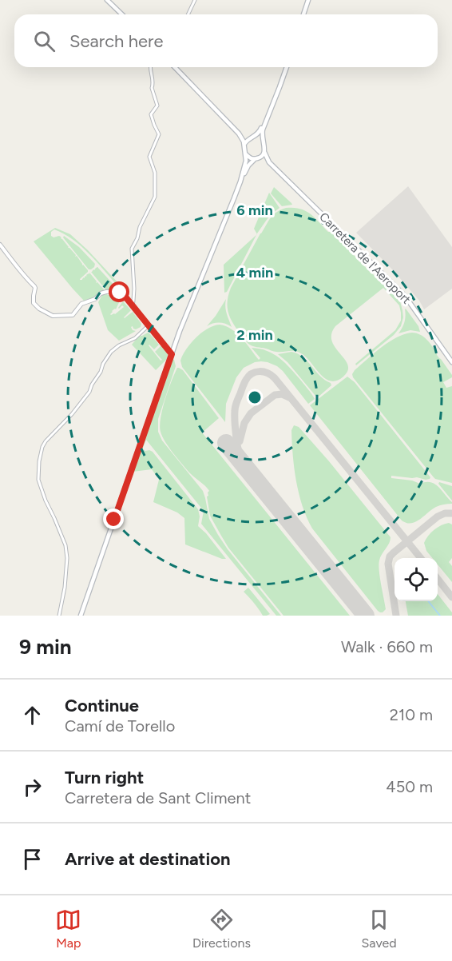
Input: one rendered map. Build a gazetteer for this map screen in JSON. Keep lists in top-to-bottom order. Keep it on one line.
{"streets":{"main road":["Carretera de l'Aeroport"]},"page":{"search":"Search here","heading":["9 min","Walk · 660 m"],"list":[["Continue","Camí de Torello","210 m"],["Turn right","Carretera de Sant Climent","450 m"],"Arrive at destination"],"nav":["Map","Directions","Saved"]},"rings":["6 min","4 min","2 min"]}
